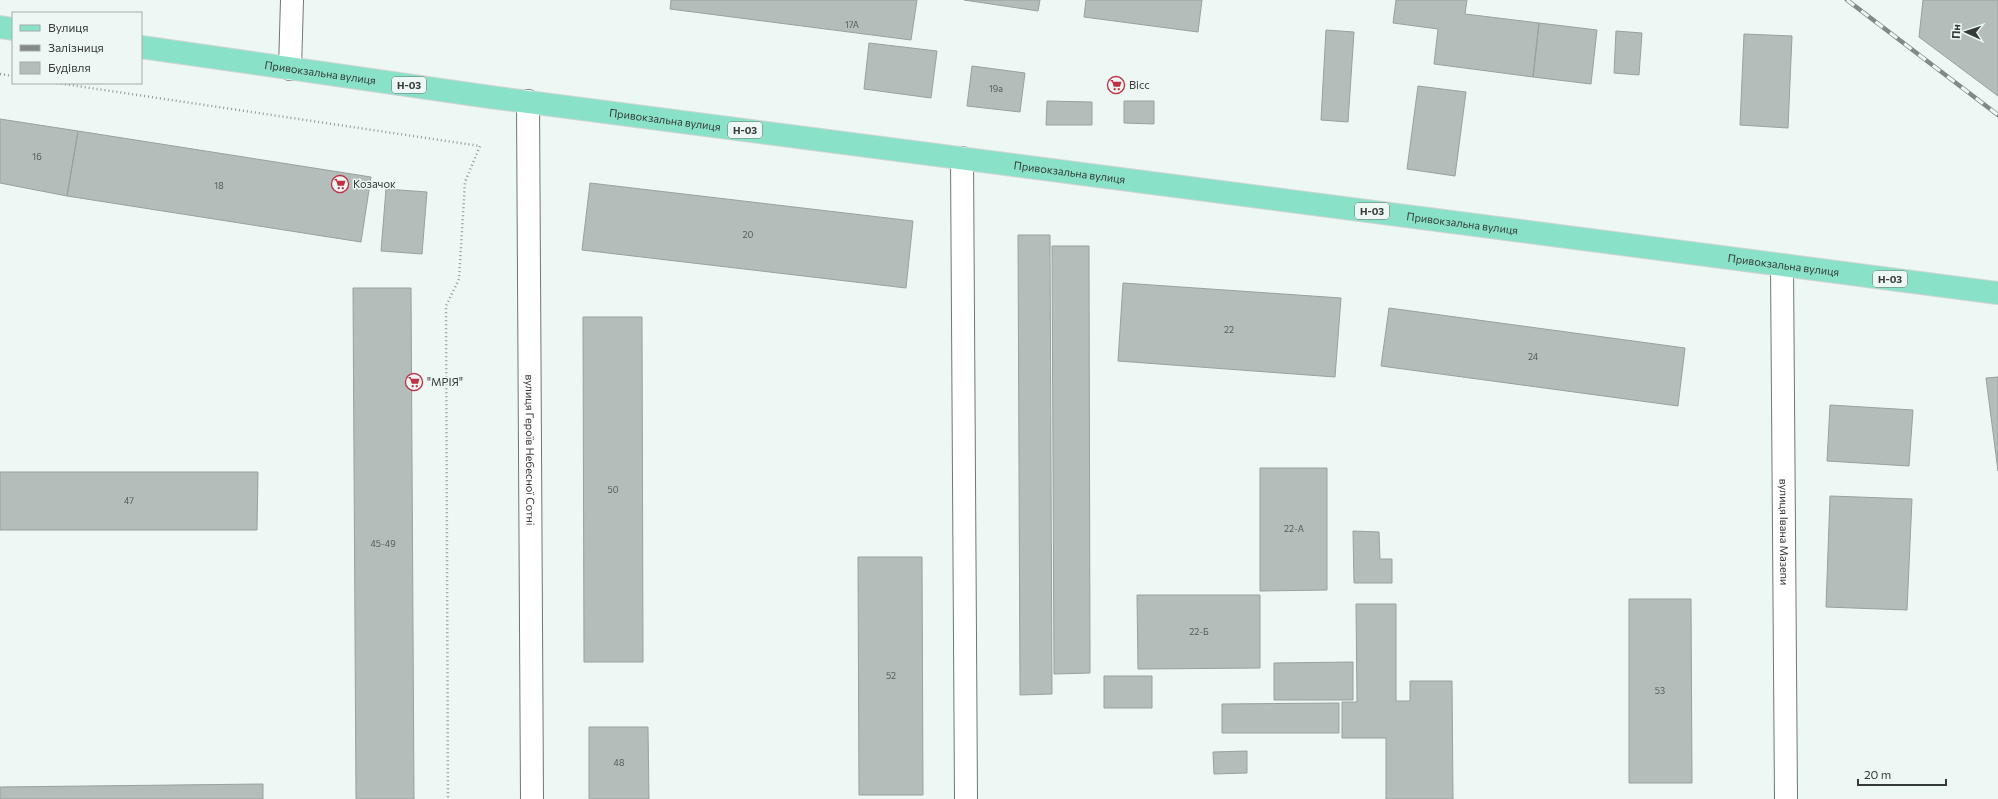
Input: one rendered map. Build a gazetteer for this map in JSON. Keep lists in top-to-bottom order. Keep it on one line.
{"streets":{"main road":["Привокзальна вулиця","Н-03"],"street":["вулиця Героїв Небесної Сотні","вулиця Івана Мазепи"]},"crossings":[["Привокзальна вулиця","вулиця Героїв Небесної Сотні"],["Привокзальна вулиця","вулиця Івана Мазепи"]],"places":{"supermarket":["Вісс","Козачок","\"МРІЯ\""]},"house_numbers":["17А","19а","16","18","20","22","24","50","47","22-А","45-49","22-Б","52","53","48"],"legend":["Вулиця","Залізниця","Будівля"],"scale_bar":"20 m","north":"left"}
